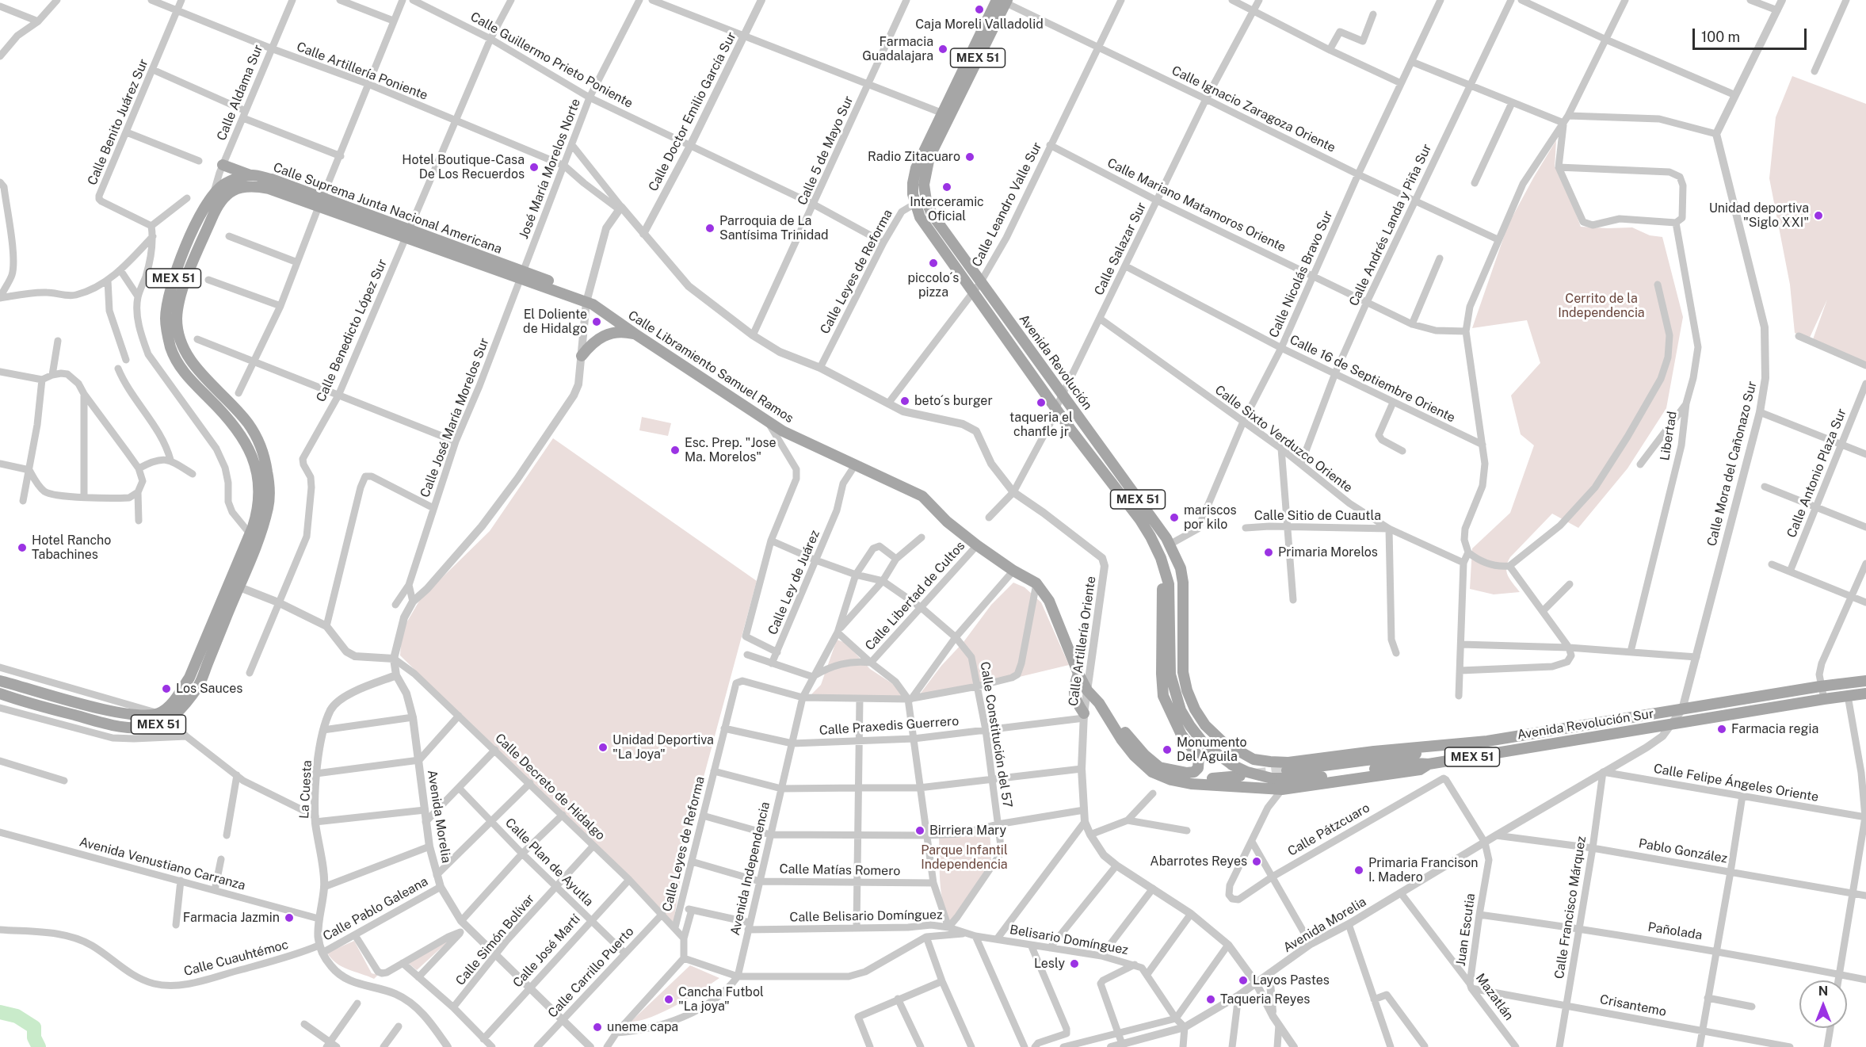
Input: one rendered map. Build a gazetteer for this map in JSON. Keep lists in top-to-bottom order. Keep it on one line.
{"streets":{"main road":["MEX 51","Calle Suprema Junta Nacional Americana","Avenida Revolución","Calle Libramiento Samuel Ramos","Avenida Revolución Sur"],"street":["Calle Guillermo Prieto Poniente","Calle Artillería Poniente","Calle Aldama Sur","Calle Ignacio Zaragoza Oriente","Calle Doctor Emilio García Sur","Calle Benito Juárez Sur","Calle 5 de Mayo Sur","José María Morelos Norte","Calle Leandro Valle Sur","Calle Mariano Matamoros Oriente","Calle Andrés Landa y Piña Sur","Calle Salazar Sur","Calle Leyes de Reforma","Calle Nicolás Bravo Sur","Calle Benedicto López Sur","Calle 16 de Septiembre Oriente","Calle José María Morelos Sur","Libertad","Calle Sixto Verduzco Oriente","Calle Mora del Cañonazo Sur","Calle Antonio Plaza Sur","Calle Sitio de Cuautla","Calle Ley de Juárez","Calle Libertad de Cultos","Calle Artillería Oriente","Calle Praxedis Guerrero","Calle Constitución del 57","Calle Felipe Ángeles Oriente","Calle Decreto de Hidalgo","La Cuesta","Avenida Morelia","Calle Pátzcuaro","Pablo González","Calle Plan de Ayutla","Avenida Venustiano Carranza","Avenida Independencia","Calle Matías Romero","Calle Francisco Márquez","Calle Pablo Galeana","Calle Belisario Domínguez","Juan Escutia","Pañolada","Calle Simón Bolívar","Belisario Domínguez","Calle José Martí","Calle Cuauhtémoc","Calle Carrillo Puerto","Mazatlán","Crisantemo"]},"crossings":[["MEX 51","Calle Suprema Junta Nacional Americana"],["MEX 51","Avenida Revolución Sur"],["Calle Guillermo Prieto Poniente","Calle Doctor Emilio García Sur"],["Calle Guillermo Prieto Poniente","Calle 5 de Mayo Sur"],["Calle Guillermo Prieto Poniente","José María Morelos Norte"],["Calle Guillermo Prieto Poniente","Calle Leyes de Reforma"],["Calle Guillermo Prieto Poniente","Calle Benedicto López Sur"],["Calle Artillería Poniente","Calle Aldama Sur"],["Calle Artillería Poniente","Calle Benito Juárez Sur"],["Calle Artillería Poniente","José María Morelos Norte"],["Calle Artillería Poniente","Calle Benedicto López Sur"],["Calle Artillería Poniente","Calle Artillería Oriente"],["Calle Aldama Sur","Calle Suprema Junta Nacional Americana"],["Calle Ignacio Zaragoza Oriente","Calle Leandro Valle Sur"],["Calle Ignacio Zaragoza Oriente","Calle Andrés Landa y Piña Sur"],["Calle Ignacio Zaragoza Oriente","Calle Salazar Sur"],["Calle Ignacio Zaragoza Oriente","Calle Nicolás Bravo Sur"],["Calle Ignacio Zaragoza Oriente","Avenida Revolución"],["Calle Doctor Emilio García Sur","Calle Artillería Oriente"],["Calle 5 de Mayo Sur","Calle Artillería Oriente"],["José María Morelos Norte","Calle Suprema Junta Nacional Americana"],["José María Morelos Norte","Calle José María Morelos Sur"],["José María Morelos Norte","Calle Artillería Oriente"],["Calle Leandro Valle Sur","Calle Mariano Matamoros Oriente"],["Calle Leandro Valle Sur","Avenida Revolución"],["Calle Leandro Valle Sur","Calle Artillería Oriente"],["Calle Mariano Matamoros Oriente","Calle Andrés Landa y Piña Sur"],["Calle Mariano Matamoros Oriente","Calle Salazar Sur"],["Calle Mariano Matamoros Oriente","Calle Nicolás Bravo Sur"],["Calle Suprema Junta Nacional Americana","Calle Benedicto López Sur"],["Calle Suprema Junta Nacional Americana","Calle Libramiento Samuel Ramos"],["Calle Suprema Junta Nacional Americana","Calle José María Morelos Sur"],["Calle Andrés Landa y Piña Sur","Calle 16 de Septiembre Oriente"],["Calle Andrés Landa y Piña Sur","Calle Sixto Verduzco Oriente"],["Calle Salazar Sur","Avenida Revolución"],["Calle Salazar Sur","Calle 16 de Septiembre Oriente"],["Calle Salazar Sur","Calle Sixto Verduzco Oriente"],["Calle Leyes de Reforma","Avenida Revolución"],["Calle Leyes de Reforma","Calle Artillería Oriente"],["Calle Leyes de Reforma","Calle Praxedis Guerrero"],["Calle Leyes de Reforma","Calle Decreto de Hidalgo"],["Calle Leyes de Reforma","Avenida Independencia"],["Calle Leyes de Reforma","Calle Matías Romero"],["Calle Leyes de Reforma","Calle Belisario Domínguez"],["Calle Nicolás Bravo Sur","Avenida Revolución"],["Calle Nicolás Bravo Sur","Calle 16 de Septiembre Oriente"],["Calle Nicolás Bravo Sur","Calle Sixto Verduzco Oriente"],["Avenida Revolución","Avenida Revolución Sur"],["Calle Libramiento Samuel Ramos","Calle Ley de Juárez"],["Calle Libramiento Samuel Ramos","Calle Libertad de Cultos"],["Calle Libramiento Samuel Ramos","Calle Artillería Oriente"],["Calle Sixto Verduzco Oriente","Calle Sitio de Cuautla"],["Calle Mora del Cañonazo Sur","Avenida Revolución Sur"],["Calle Mora del Cañonazo Sur","Avenida Morelia"],["Calle Ley de Juárez","Calle Constitución del 57"],["Calle Libertad de Cultos","Calle Constitución del 57"],["Calle Artillería Oriente","Calle Praxedis Guerrero"],["Calle Artillería Oriente","Avenida Morelia"],["Avenida Revolución Sur","Avenida Morelia"],["Calle Praxedis Guerrero","Calle Constitución del 57"],["Calle Praxedis Guerrero","Avenida Independencia"],["Calle Constitución del 57","Calle Belisario Domínguez"],["Calle Felipe Ángeles Oriente","Avenida Morelia"],["Calle Felipe Ángeles Oriente","Calle Francisco Márquez"],["Calle Decreto de Hidalgo","Calle Pablo Galeana"],["Calle Decreto de Hidalgo","Calle Simón Bolívar"],["Calle Decreto de Hidalgo","Calle José Martí"],["Calle Decreto de Hidalgo","Calle Carrillo Puerto"],["La Cuesta","Avenida Morelia"],["La Cuesta","Avenida Venustiano Carranza"],["La Cuesta","Calle Pablo Galeana"],["La Cuesta","Calle Cuauhtémoc"],["Avenida Morelia","Pablo González"],["Avenida Morelia","Calle Francisco Márquez"],["Avenida Morelia","Calle Pablo Galeana"],["Avenida Morelia","Juan Escutia"],["Avenida Morelia","Calle Simón Bolívar"],["Avenida Morelia","Belisario Domínguez"],["Avenida Morelia","Calle José Martí"],["Avenida Morelia","Calle Carrillo Puerto"],["Avenida Morelia","Mazatlán"],["Calle Pátzcuaro","Juan Escutia"],["Pablo González","Calle Francisco Márquez"],["Calle Plan de Ayutla","Calle Pablo Galeana"],["Calle Plan de Ayutla","Calle Simón Bolívar"],["Calle Plan de Ayutla","Calle José Martí"],["Calle Plan de Ayutla","Calle Carrillo Puerto"],["Avenida Independencia","Calle Matías Romero"],["Avenida Independencia","Calle Belisario Domínguez"],["Calle Francisco Márquez","Pañolada"],["Calle Francisco Márquez","Crisantemo"],["Calle Pablo Galeana","Calle Cuauhtémoc"],["Calle Belisario Domínguez","Belisario Domínguez"],["Juan Escutia","Pañolada"],["Juan Escutia","Mazatlán"],["Juan Escutia","Crisantemo"],["Mazatlán","Crisantemo"]],"parks":["Cerrito de la Independencia","Parque Infantil Independencia"],"places":["Caja Moreli Valladolid","Farmacia Guadalajara","Radio Zitacuaro","Hotel Boutique-Casa De Los Recuerdos","Interceramic Oficial","Unidad deportiva \"Siglo XXI\"","Parroquia de La Santísima Trinidad","piccolo´s pizza","El Doliente de Hidalgo","beto´s burger","taqueria el chanfle jr","Esc. Prep. \"Jose Ma. Morelos\"","mariscos por kilo","Hotel Rancho Tabachines","Primaria Morelos","Los Sauces","Farmacia regia","Unidad Deportiva \"La Joya\"","Monumento Del Aguila","Birriera Mary","Abarrotes Reyes","Primaria Francison I. Madero","Farmacia Jazmin","Lesly","Layos Pastes","Cancha Futbol \"La joya\"","Taqueria Reyes","uneme capa"],"scale_bar":"100 m","north":"top"}
